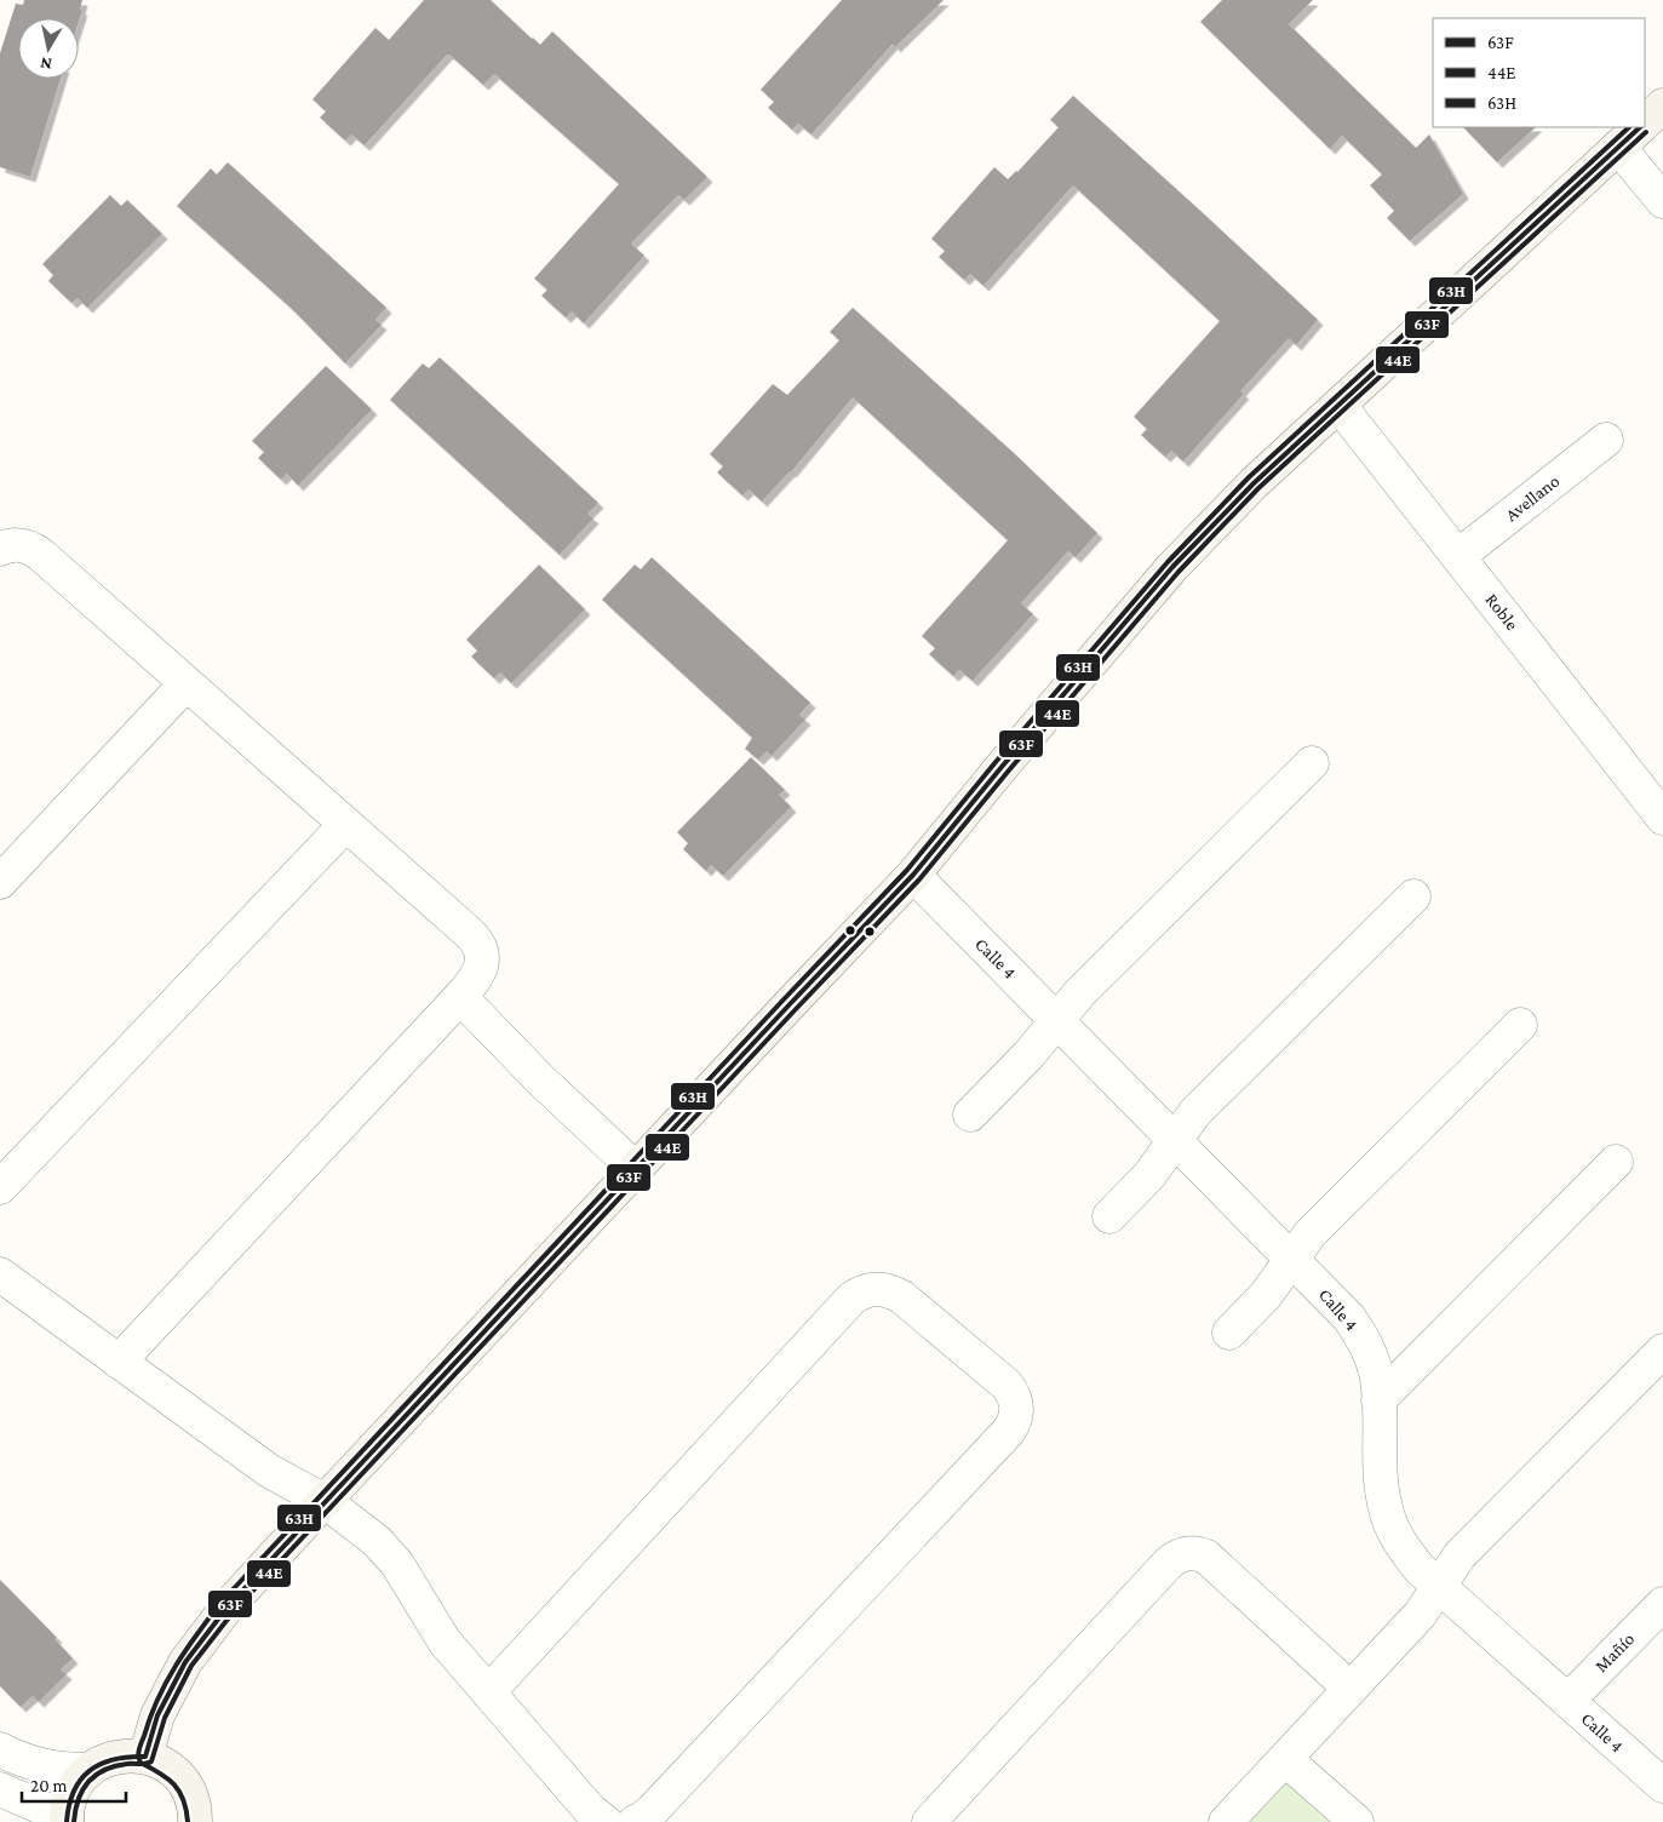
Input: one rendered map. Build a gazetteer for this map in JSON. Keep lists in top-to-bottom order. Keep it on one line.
{"streets":{"street":["Avellano","Roble","Calle 4","Mañío"]},"crossings":[["Avellano","Roble"],["Calle 4","Mañío"]],"lines":["transit line 63F","transit line 63H","transit line 44E"],"legend":["63F","44E","63H"],"scale_bar":"20 m","north":"bottom"}
